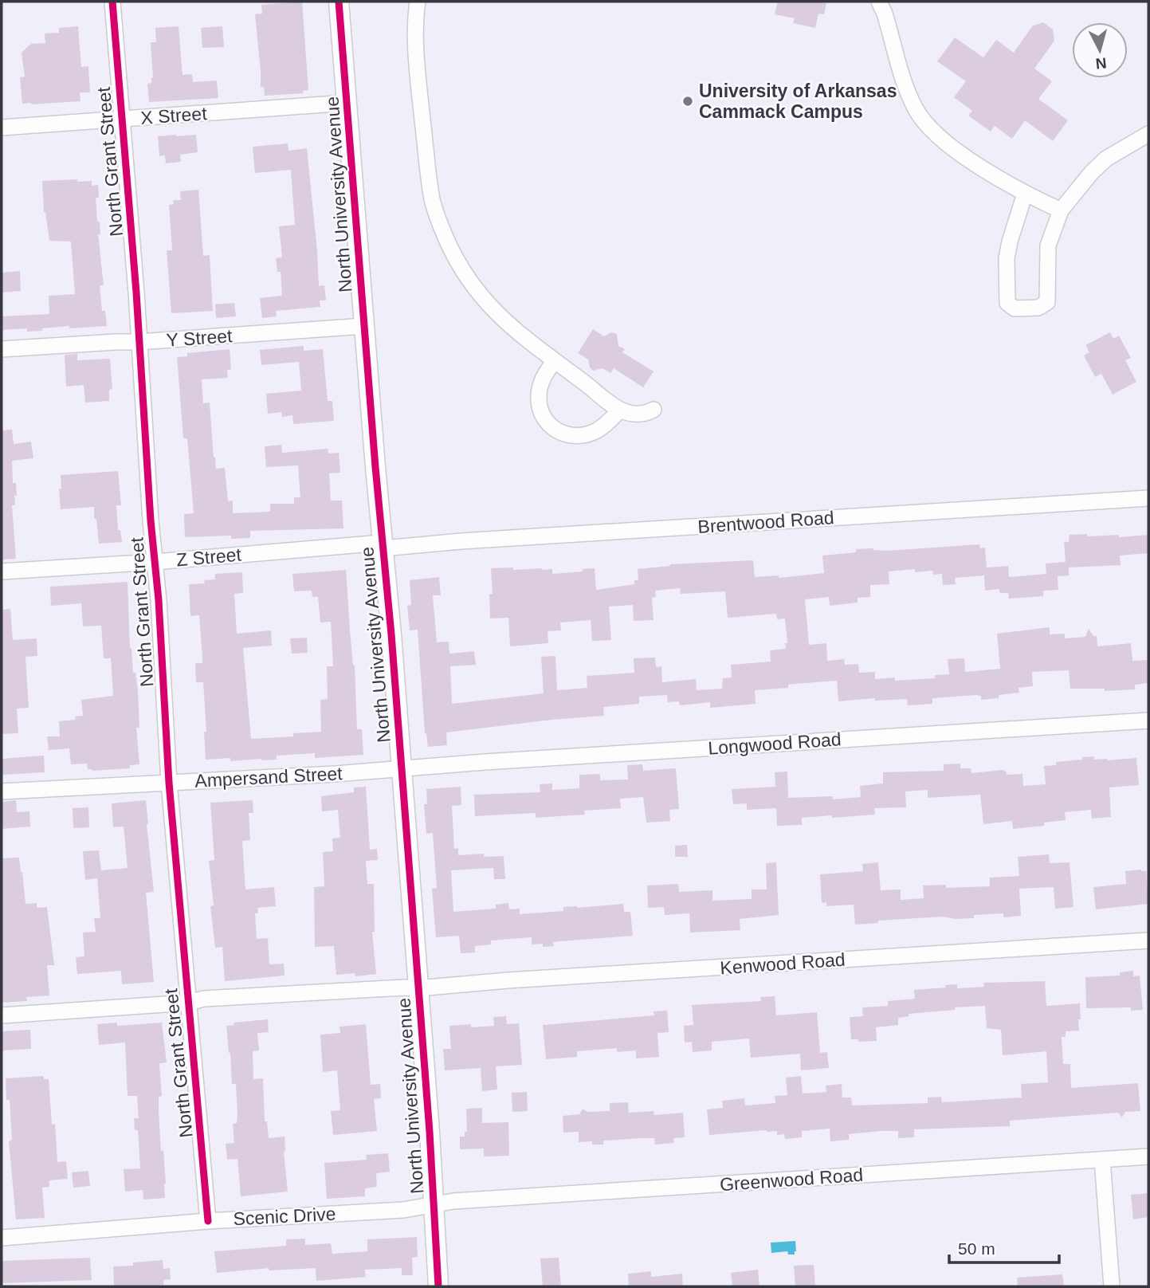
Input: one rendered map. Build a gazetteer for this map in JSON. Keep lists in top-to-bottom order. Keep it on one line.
{"streets":{"street":["X Street","North Grant Street","North University Avenue","Y Street","Brentwood Road","Z Street","Longwood Road","Ampersand Street","Kenwood Road","Greenwood Road","Scenic Drive"]},"crossings":[["X Street","North Grant Street"],["X Street","North University Avenue"],["North Grant Street","Y Street"],["North Grant Street","Z Street"],["North Grant Street","Ampersand Street"],["North Grant Street","Kenwood Road"],["North Grant Street","Scenic Drive"],["North University Avenue","Y Street"],["North University Avenue","Brentwood Road"],["North University Avenue","Z Street"],["North University Avenue","Longwood Road"],["North University Avenue","Ampersand Street"],["North University Avenue","Kenwood Road"],["North University Avenue","Greenwood Road"],["North University Avenue","Scenic Drive"],["Brentwood Road","Z Street"],["Longwood Road","Ampersand Street"],["Greenwood Road","Scenic Drive"]],"places":["University of Arkansas Cammack Campus"],"scale_bar":"50 m","north":"bottom"}
